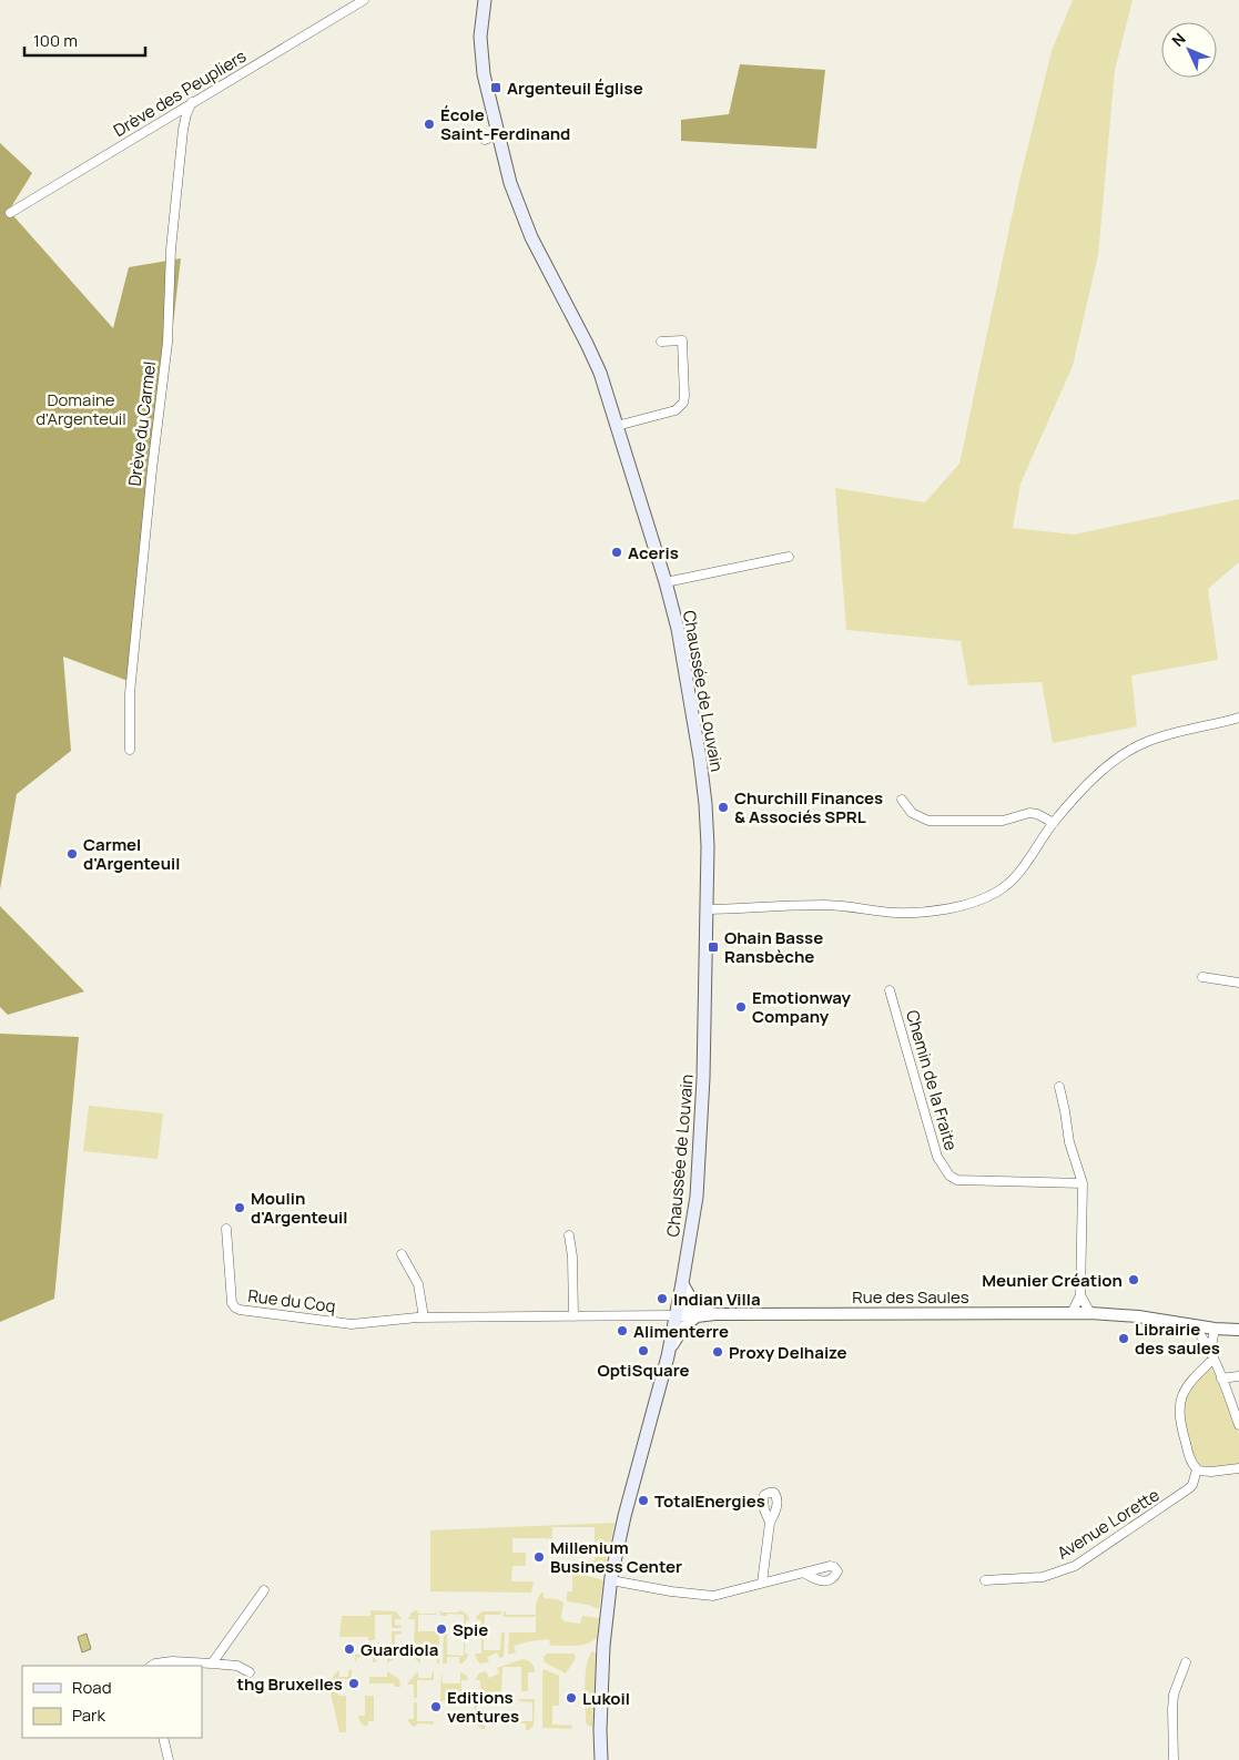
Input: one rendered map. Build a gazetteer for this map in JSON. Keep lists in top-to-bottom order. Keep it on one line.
{"streets":{"main road":["Chaussée de Louvain"],"street":["Drève des Peupliers","Drève du Carmel","Chemin de la Fraite","Rue des Saules","Rue du Coq","Avenue Lorette"]},"crossings":[["Drève des Peupliers","Drève du Carmel"],["Chaussée de Louvain","Rue des Saules"],["Chaussée de Louvain","Rue du Coq"],["Rue des Saules","Rue du Coq"]],"parks":["Domaine d'Argenteuil"],"places":{"transit":["Argenteuil Église","Ohain Basse Ransbèche"],"other":["École Saint-Ferdinand","Aceris","Churchill Finances & Associés SPRL","Carmel d'Argenteuil","Emotionway Company","Moulin d'Argenteuil","Meunier Création","Indian Villa","Alimenterre","Librairie des saules","OptiSquare","Proxy Delhaize","TotalEnergies","Millenium Business Center","Spie","Guardiola","thg Bruxelles","Lukoil","Editions ventures"]},"legend":["Road","Park"],"scale_bar":"100 m","north":"top left"}
